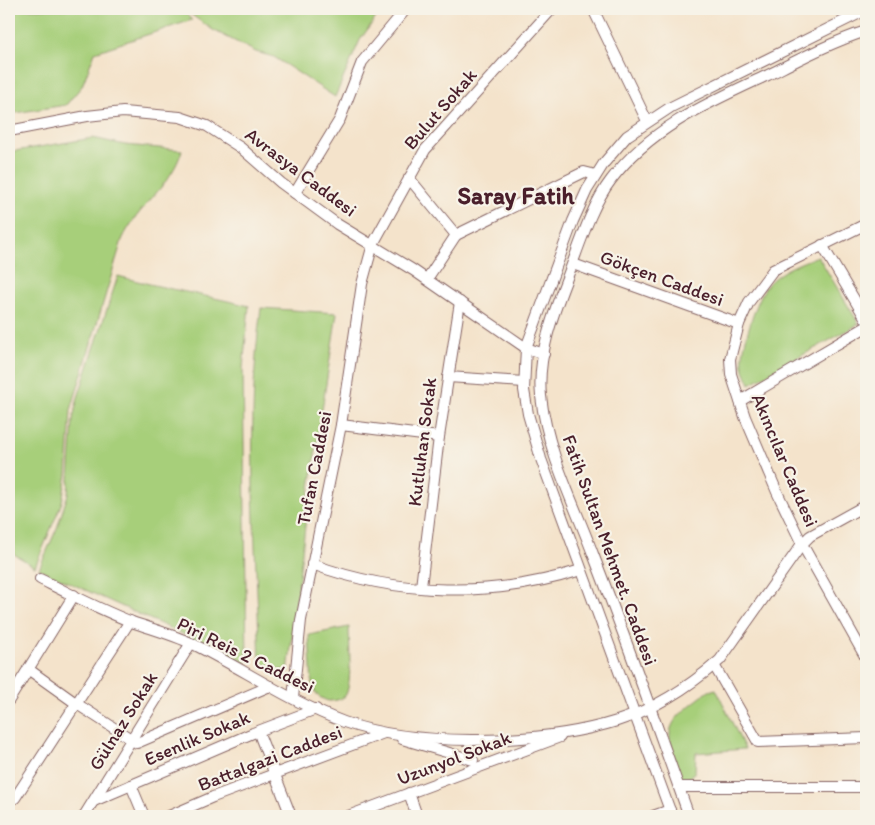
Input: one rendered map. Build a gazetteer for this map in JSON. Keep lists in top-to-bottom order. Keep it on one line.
{"streets":{"street":["Bulut Sokak","Avrasya Caddesi","Gökçen Caddesi","Kutluhan Sokak","Akıncılar Caddesi","Tufan Caddesi","Fatih Sultan Mehmet. Caddesi","Piri Reis 2 Caddesi","Gülnaz Sokak","Esenlik Sokak","Battalgazi Caddesi","Uzunyol Sokak"]},"crossings":[["Bulut Sokak","Avrasya Caddesi"],["Bulut Sokak","Tufan Caddesi"],["Avrasya Caddesi","Kutluhan Sokak"],["Avrasya Caddesi","Tufan Caddesi"],["Avrasya Caddesi","Fatih Sultan Mehmet. Caddesi"],["Gökçen Caddesi","Akıncılar Caddesi"],["Gökçen Caddesi","Fatih Sultan Mehmet. Caddesi"],["Akıncılar Caddesi","Fatih Sultan Mehmet. Caddesi"],["Akıncılar Caddesi","Piri Reis 2 Caddesi"],["Tufan Caddesi","Piri Reis 2 Caddesi"],["Fatih Sultan Mehmet. Caddesi","Piri Reis 2 Caddesi"],["Piri Reis 2 Caddesi","Gülnaz Sokak"],["Piri Reis 2 Caddesi","Esenlik Sokak"],["Piri Reis 2 Caddesi","Battalgazi Caddesi"],["Piri Reis 2 Caddesi","Uzunyol Sokak"],["Gülnaz Sokak","Esenlik Sokak"]],"districts":["Saray Fatih"]}
